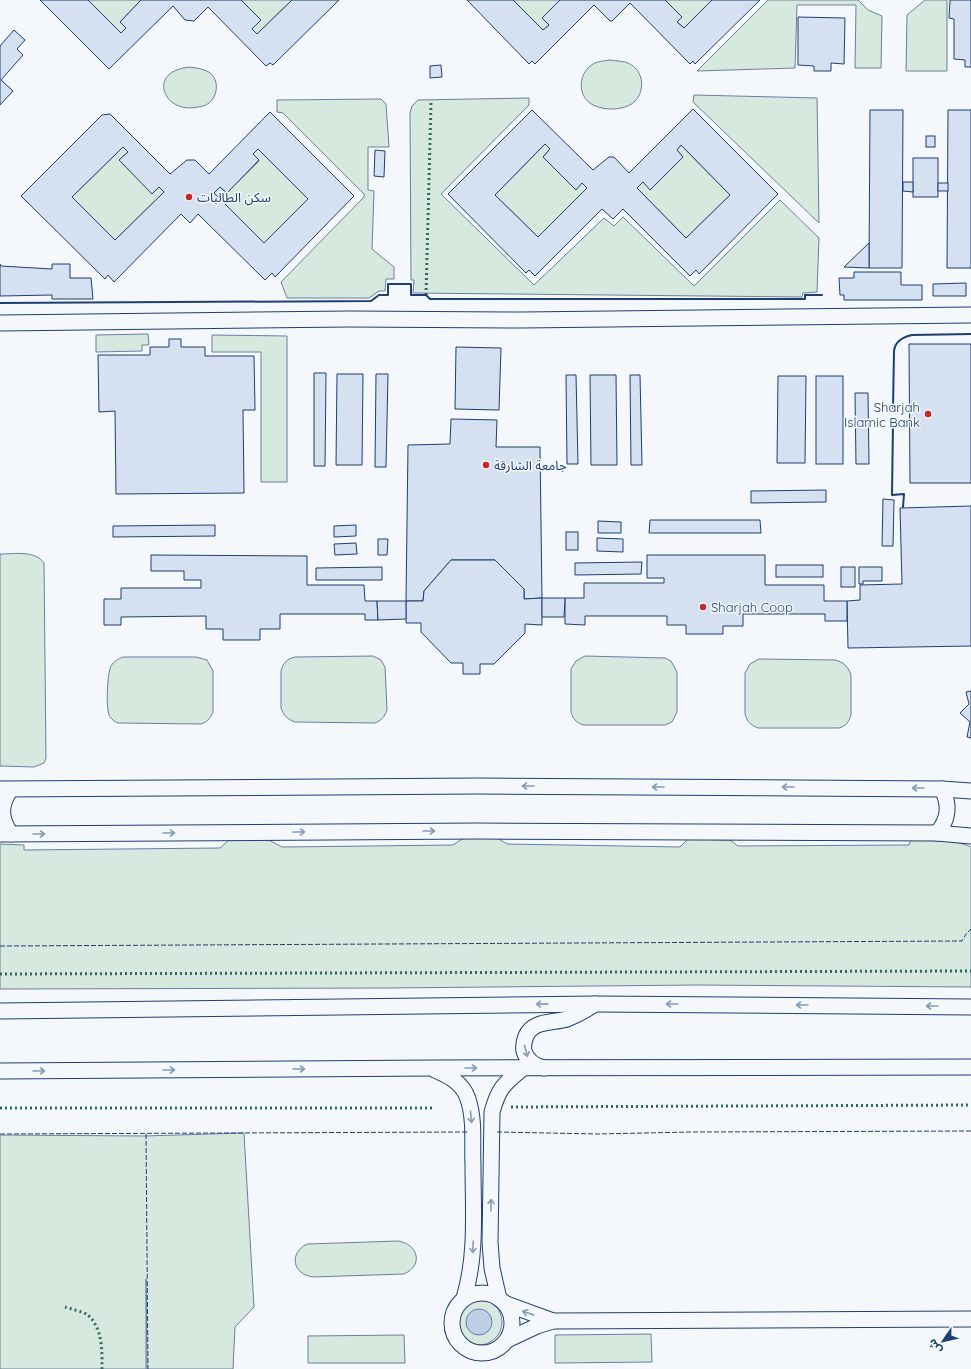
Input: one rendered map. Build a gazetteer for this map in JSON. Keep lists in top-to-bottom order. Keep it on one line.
{"places":["سكن الطالبات","Sharjah Islamic Bank","جامعة الشارقة","Sharjah Coop"],"north":"bottom left"}
